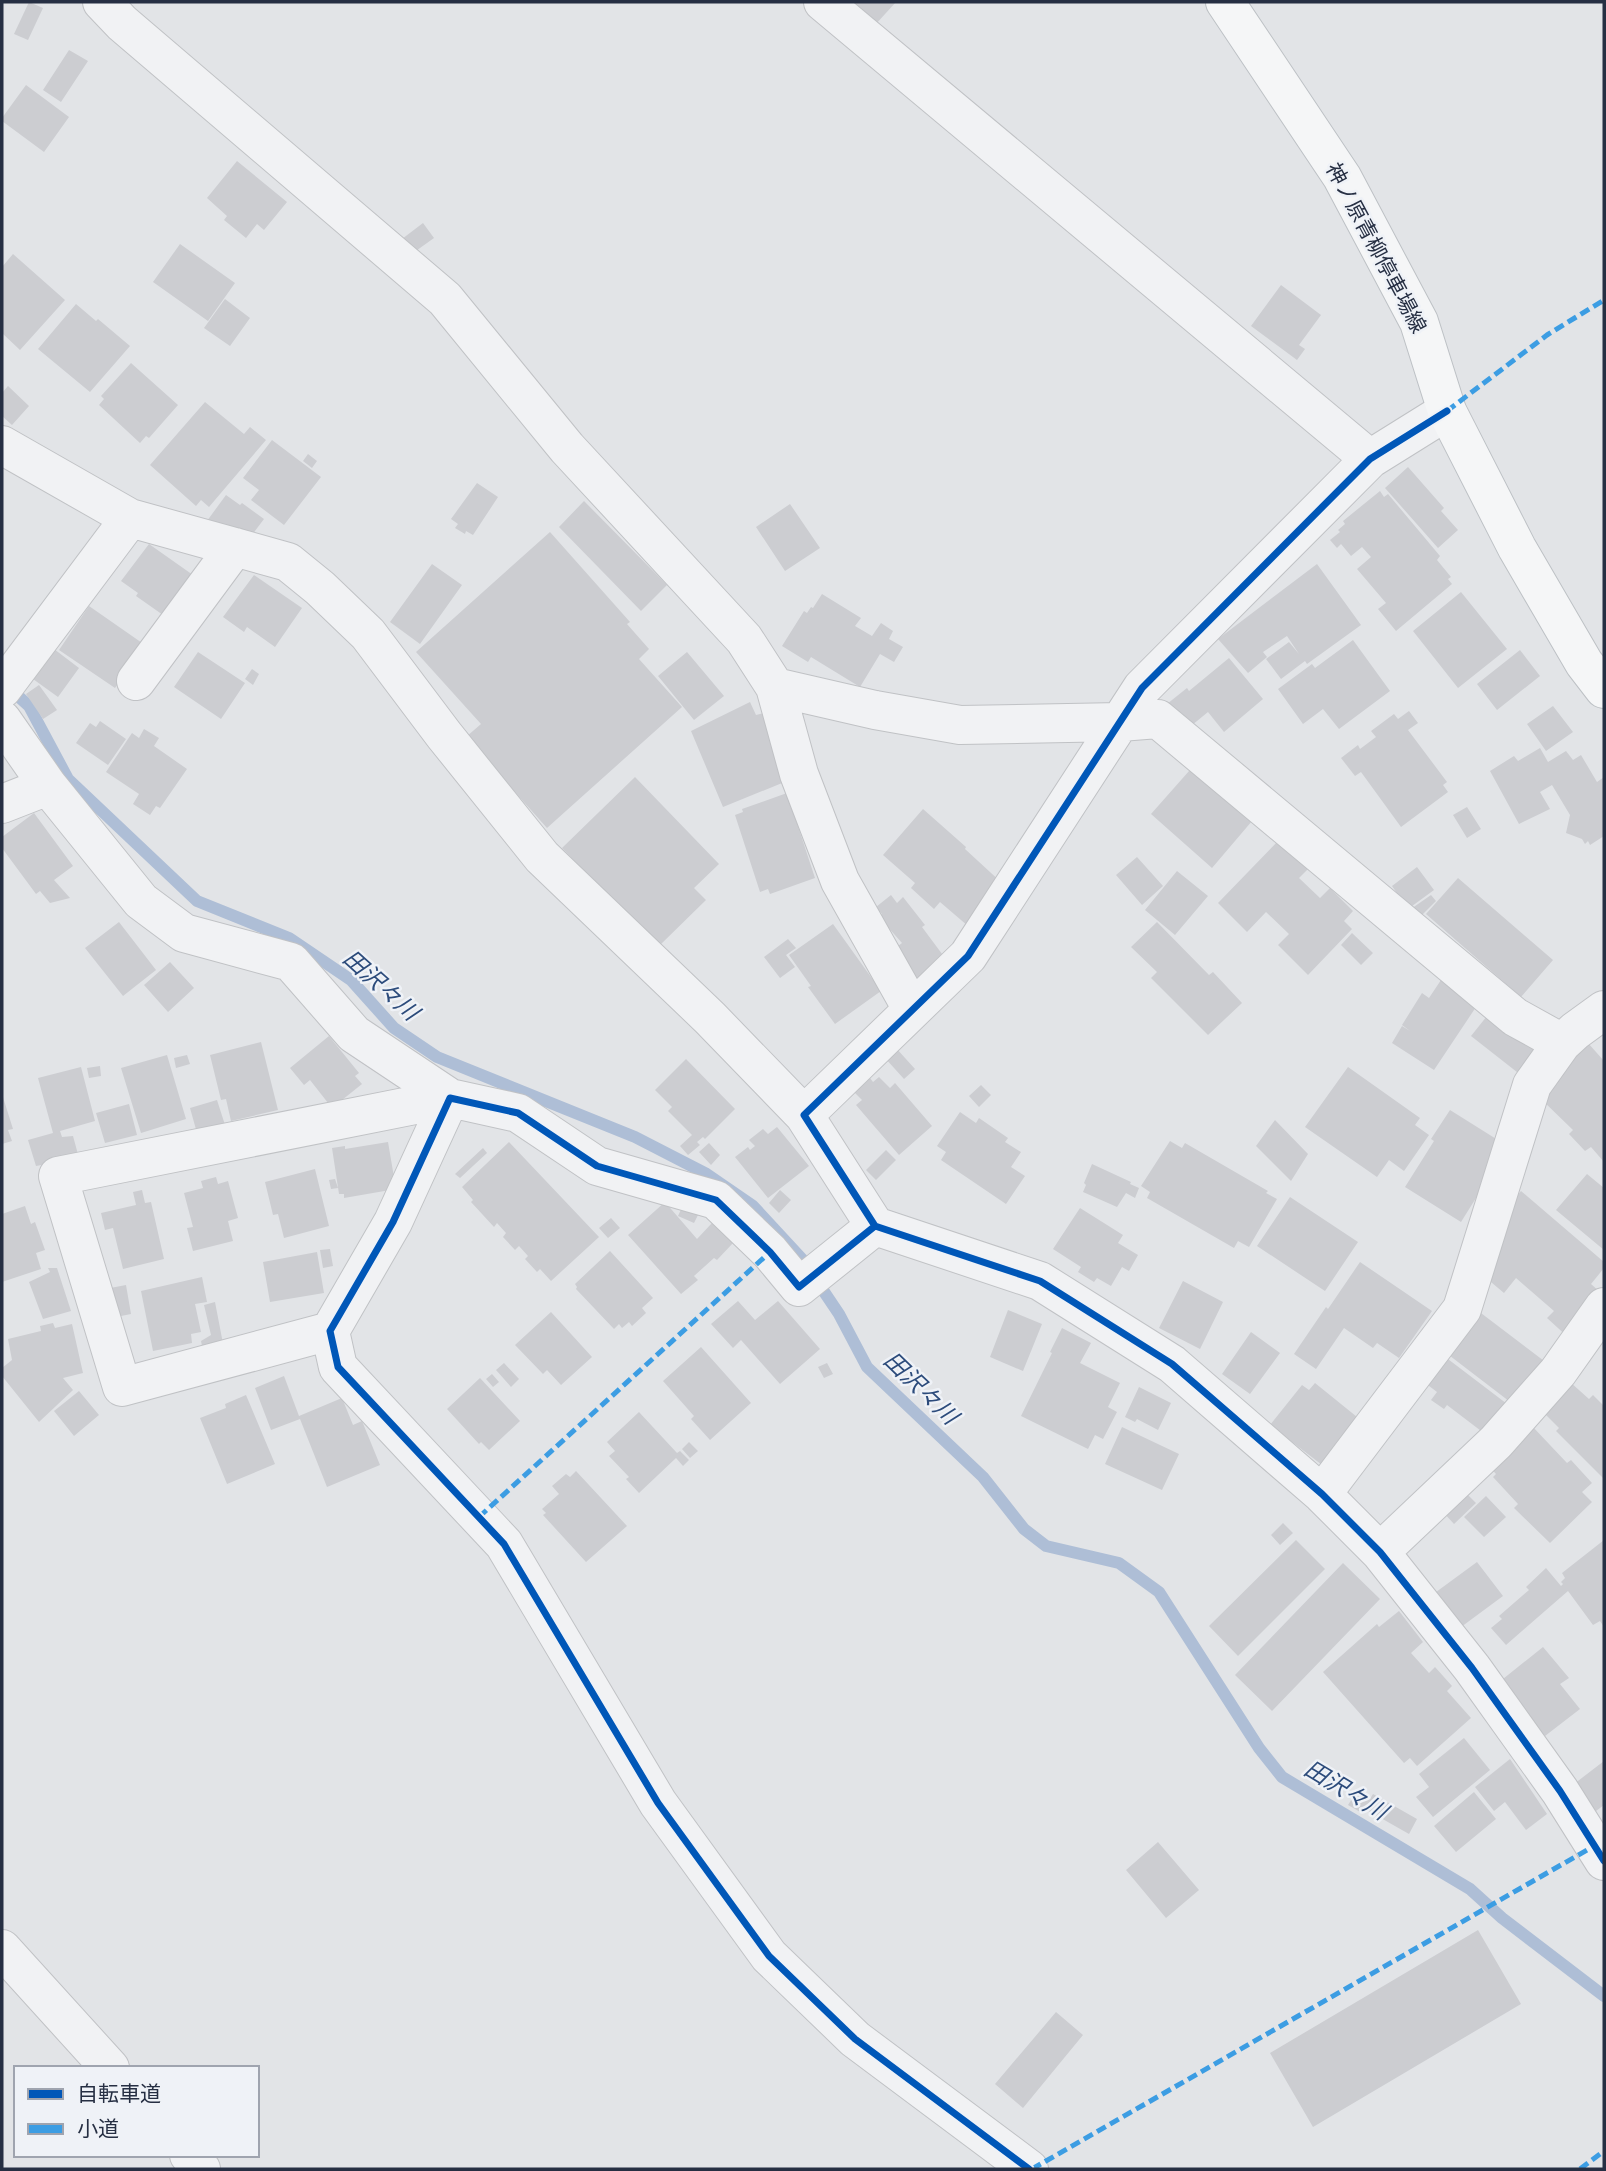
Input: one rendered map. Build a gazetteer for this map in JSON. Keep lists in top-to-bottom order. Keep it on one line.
{"streets":{"main road":["神ノ原青柳停車場線"]},"water":["田沢々川"],"legend":["自転車道","小道"]}
